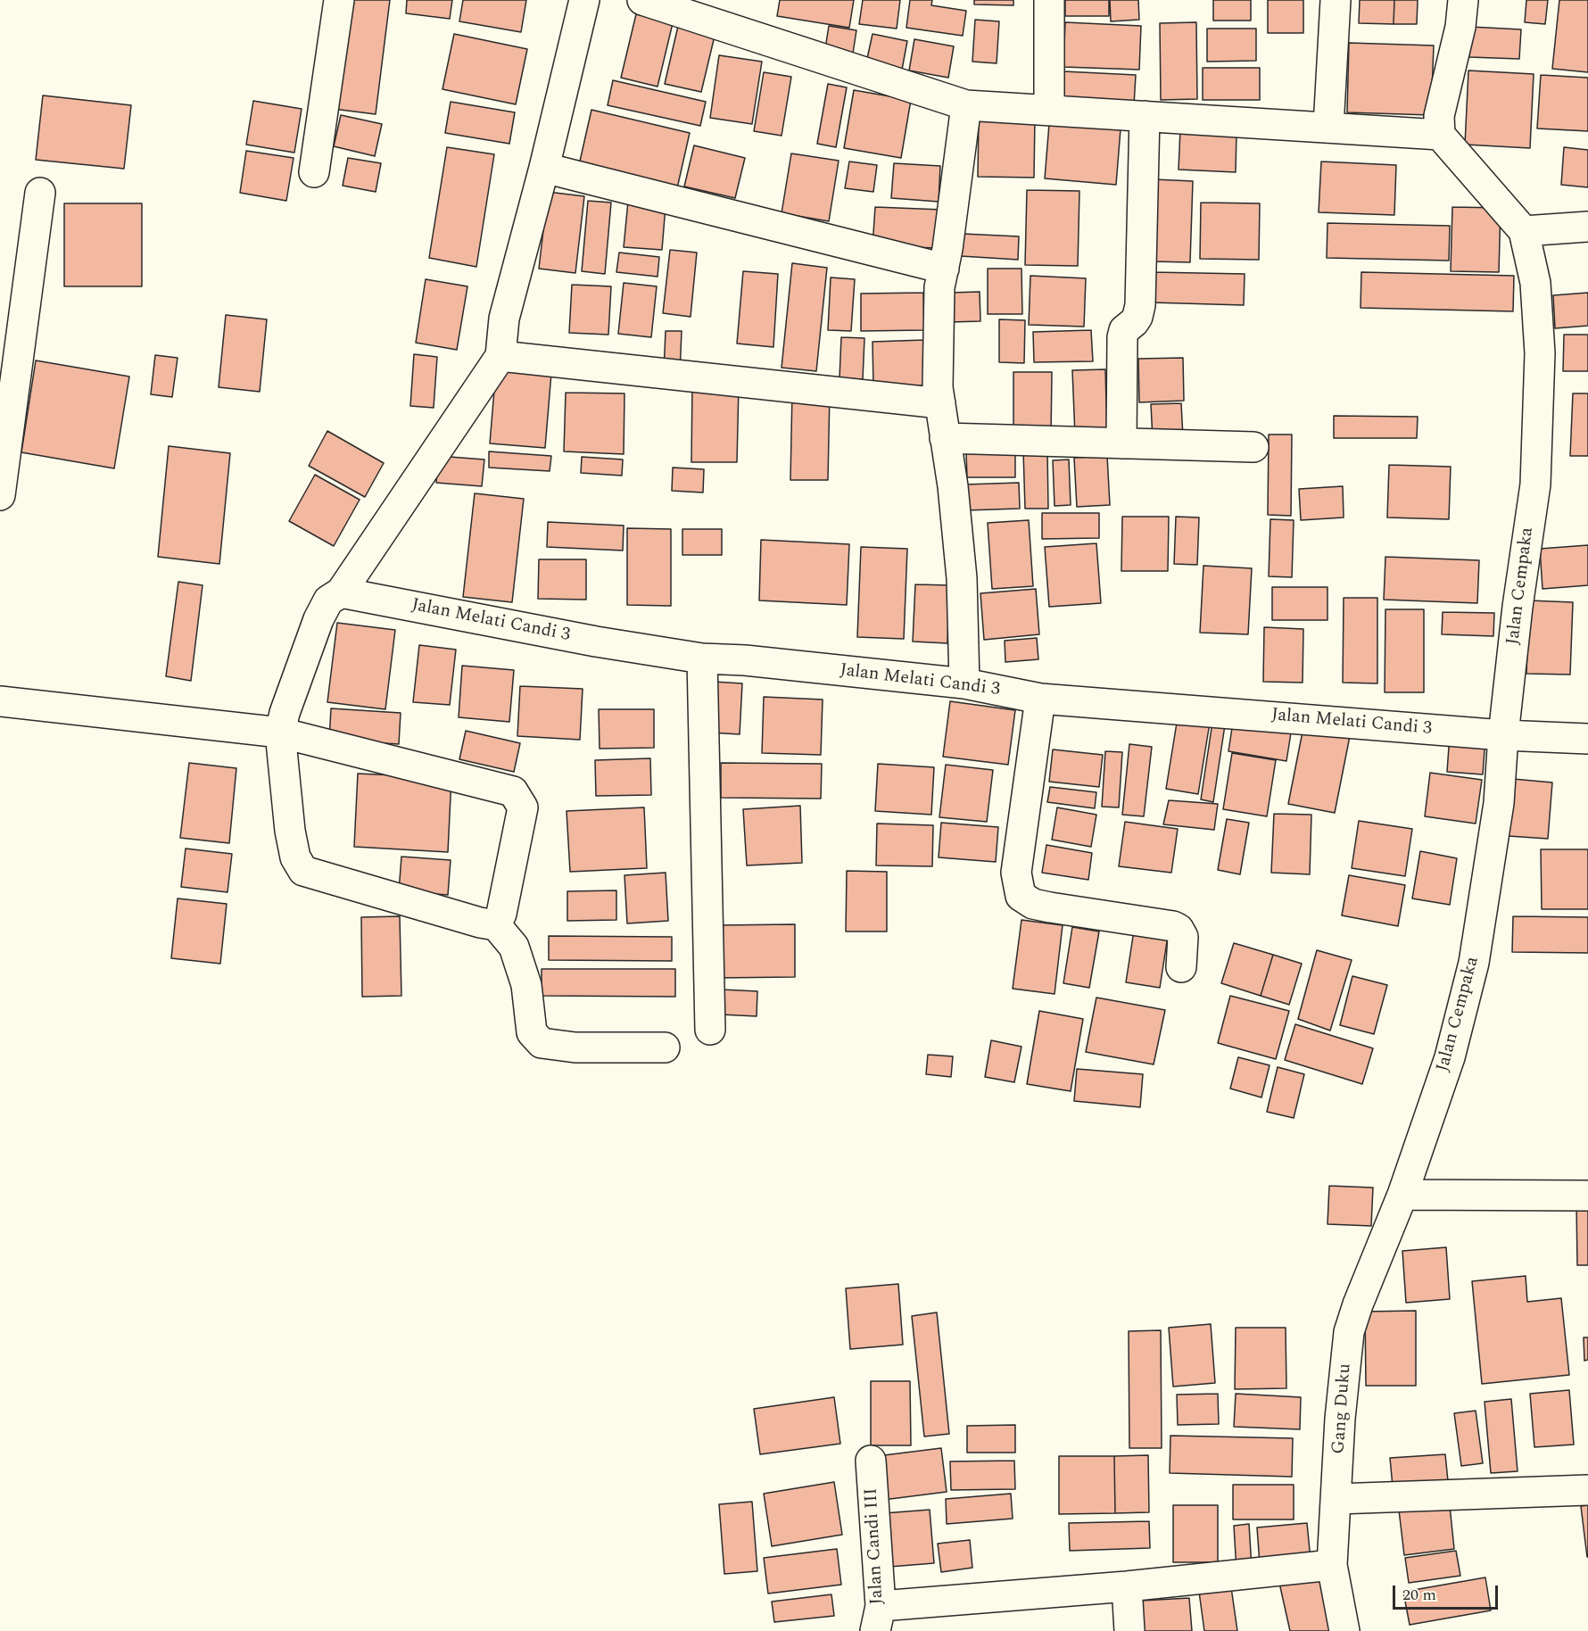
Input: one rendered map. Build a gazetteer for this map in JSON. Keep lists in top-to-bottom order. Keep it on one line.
{"streets":{"street":["Jalan Cempaka","Jalan Melati Candi 3","Gang Duku","Jalan Candi III"]},"crossings":[["Jalan Cempaka","Jalan Melati Candi 3"],["Jalan Cempaka","Gang Duku"]],"scale_bar":"20 m"}
